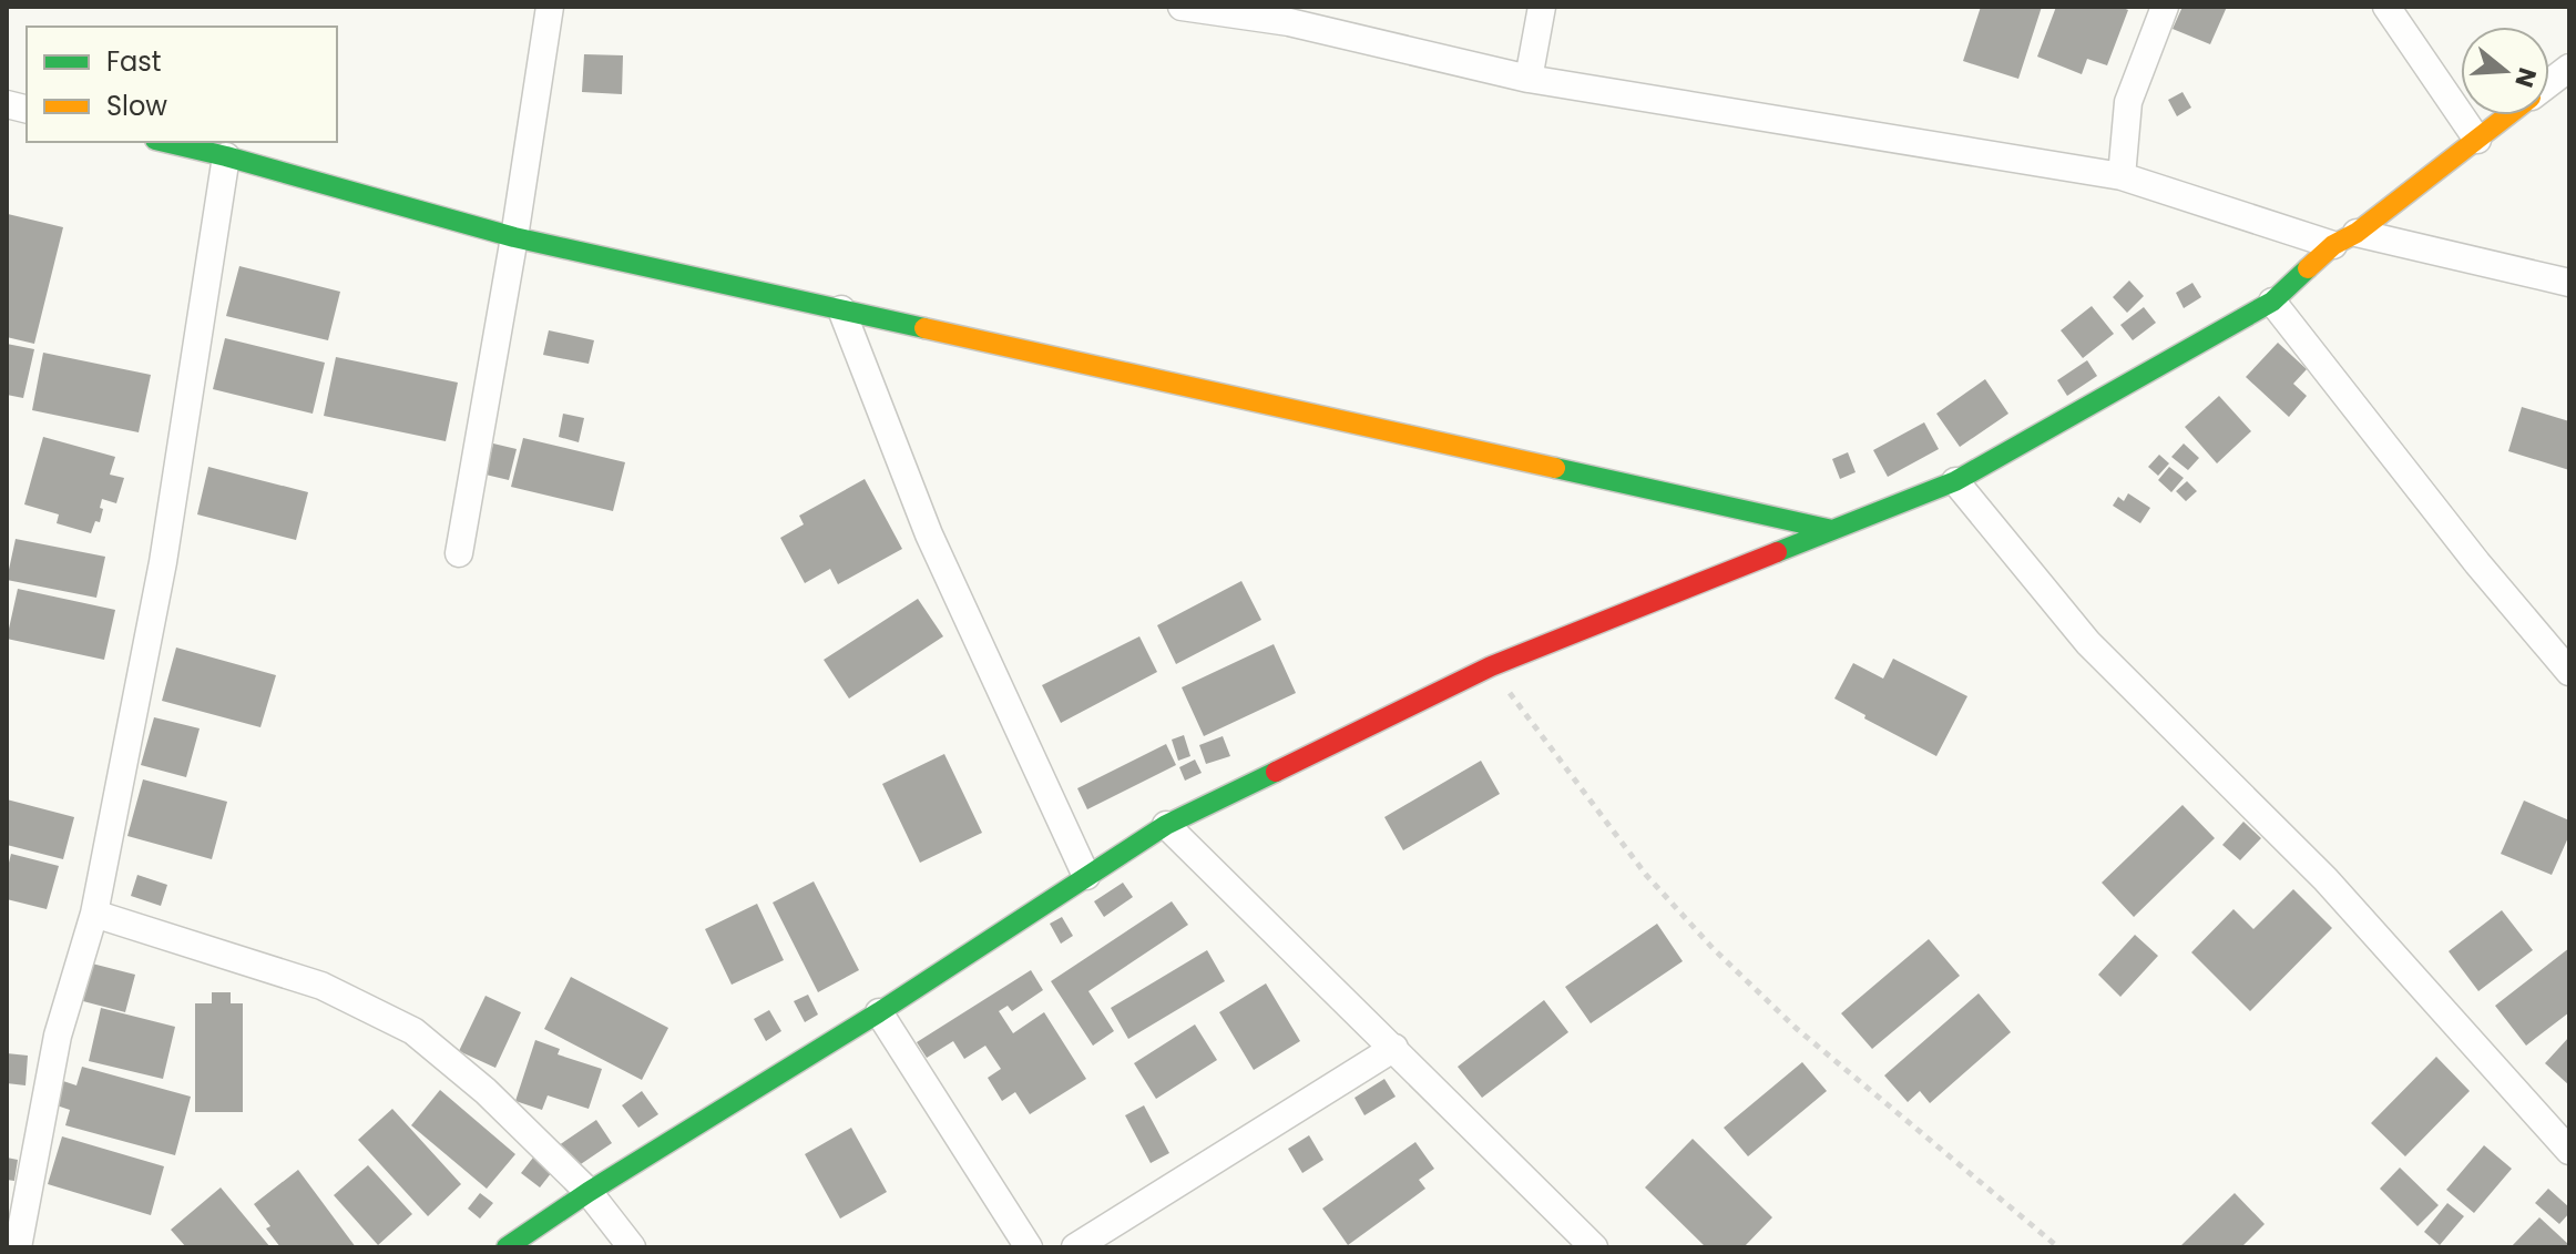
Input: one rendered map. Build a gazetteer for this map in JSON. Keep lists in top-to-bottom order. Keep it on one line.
{"legend":["Fast","Slow"],"north":"right"}
